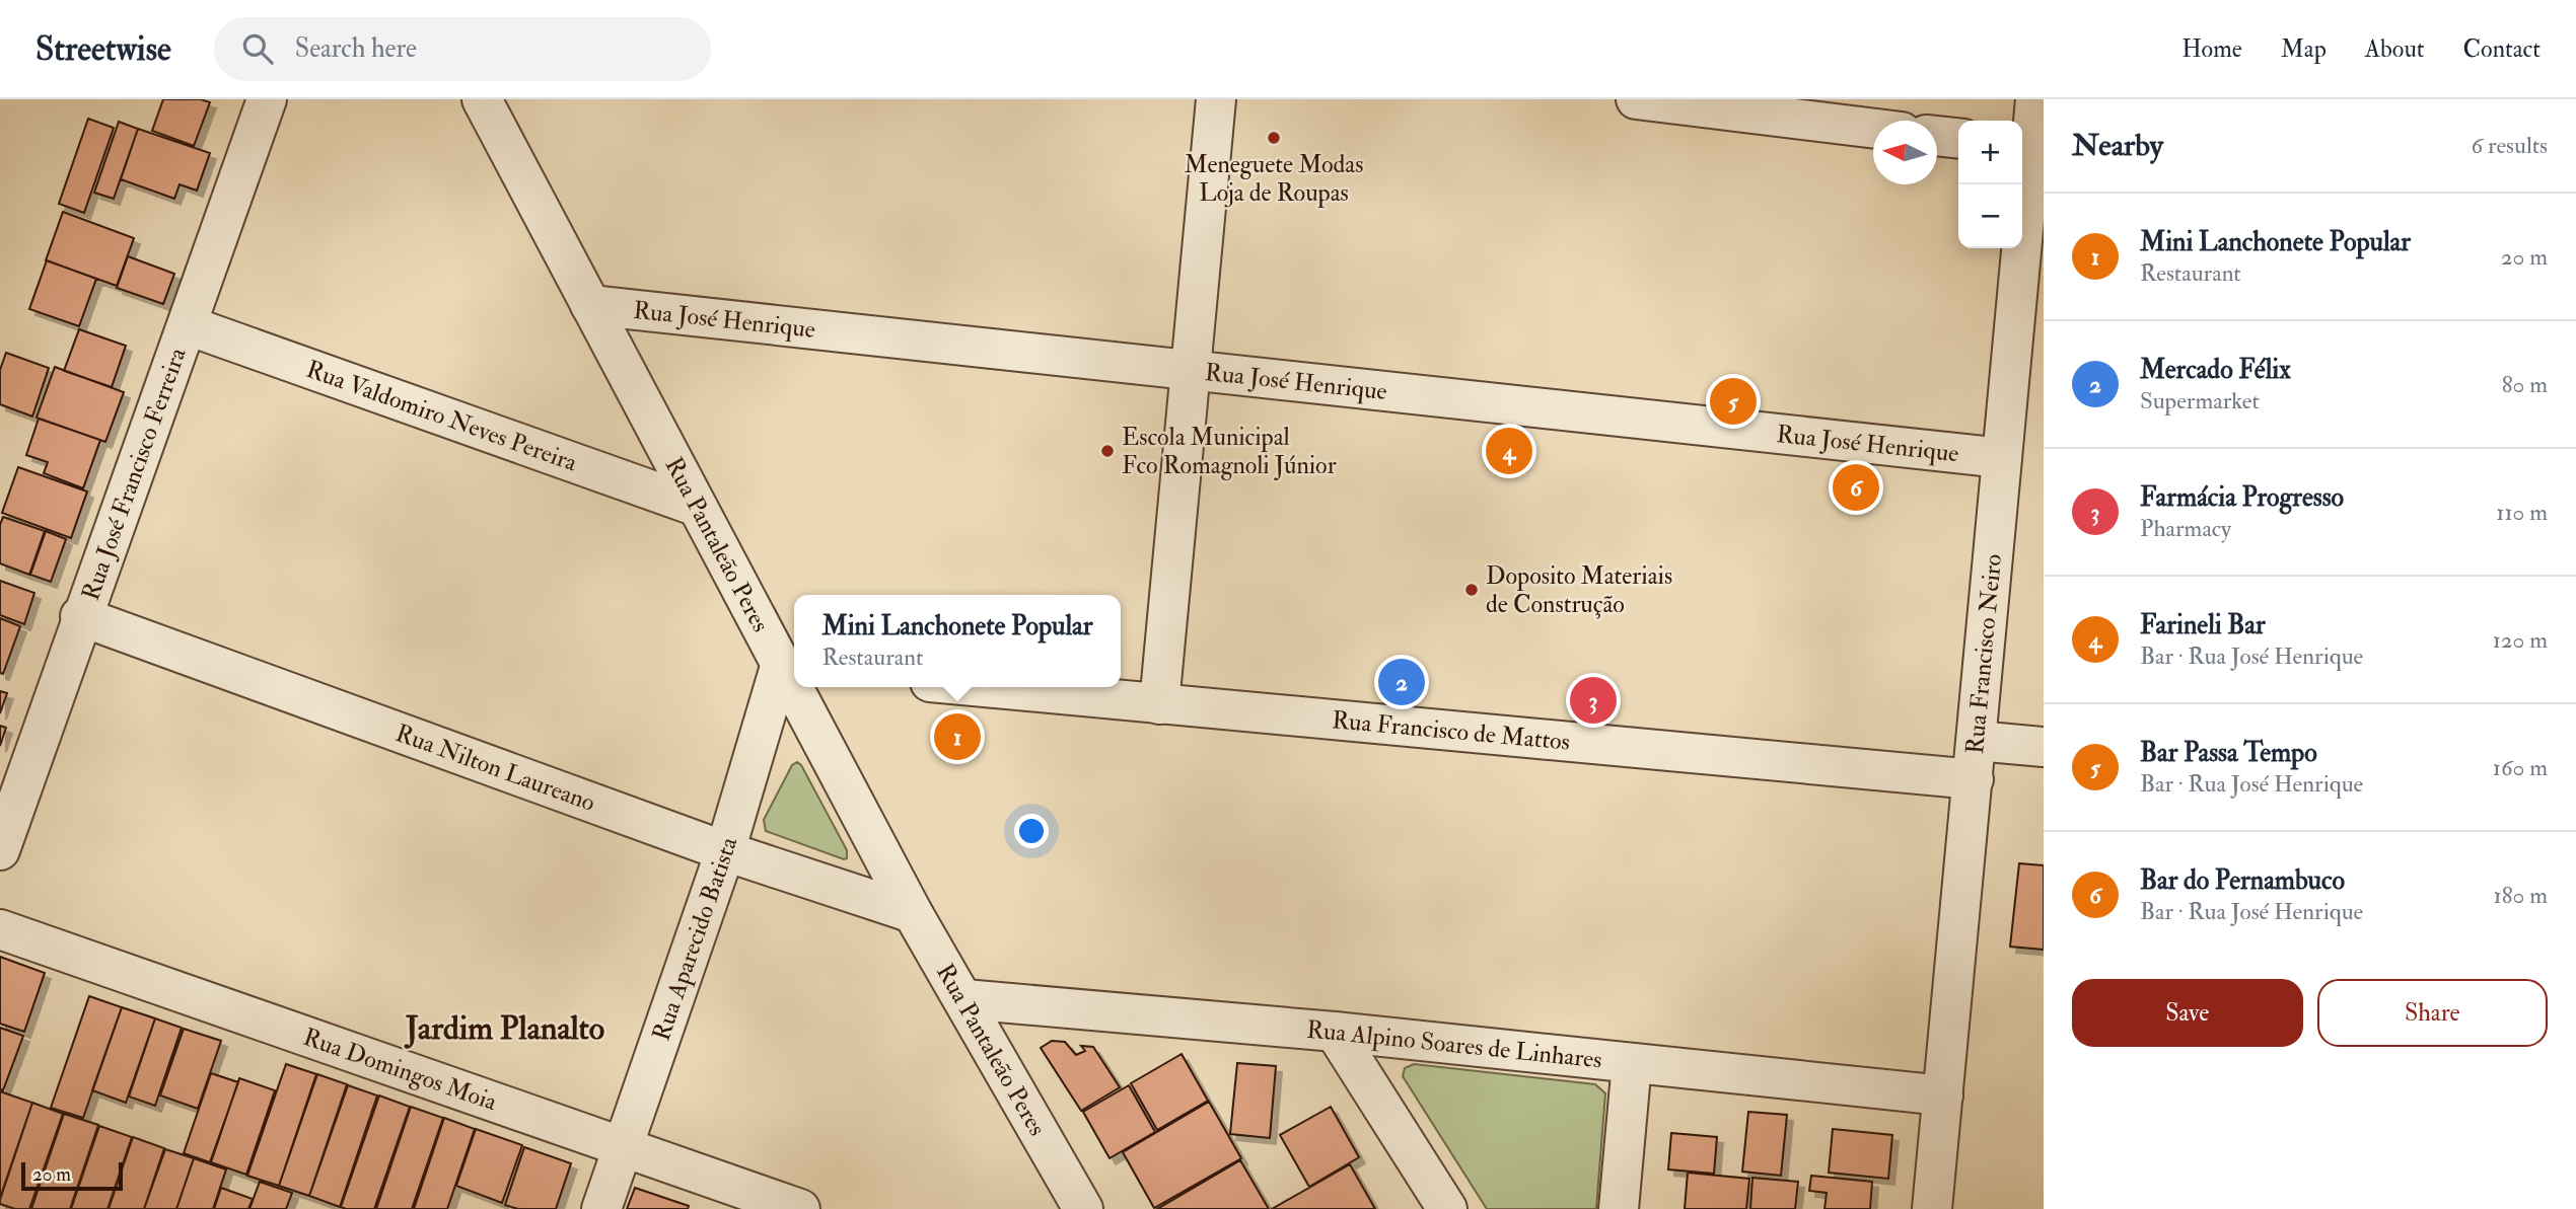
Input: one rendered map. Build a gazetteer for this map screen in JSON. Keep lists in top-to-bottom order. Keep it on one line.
{"streets":{"street":["Rua José Henrique","Rua Valdomiro Neves Pereira","Rua José Francisco Ferreira","Rua Pantaleão Peres","Rua Francisco Neiro","Rua Francisco de Mattos","Rua Nilton Laureano","Rua Aparecido Batista","Rua Alpino Soares de Linhares","Rua Domingos Moia"]},"crossings":[["Rua José Henrique","Rua Pantaleão Peres"],["Rua José Henrique","Rua Francisco Neiro"],["Rua Valdomiro Neves Pereira","Rua José Francisco Ferreira"],["Rua Valdomiro Neves Pereira","Rua Pantaleão Peres"],["Rua José Francisco Ferreira","Rua Nilton Laureano"],["Rua Pantaleão Peres","Rua Nilton Laureano"],["Rua Pantaleão Peres","Rua Aparecido Batista"],["Rua Pantaleão Peres","Rua Alpino Soares de Linhares"],["Rua Francisco Neiro","Rua Francisco de Mattos"],["Rua Francisco Neiro","Rua Alpino Soares de Linhares"],["Rua Nilton Laureano","Rua Aparecido Batista"],["Rua Aparecido Batista","Rua Domingos Moia"]],"districts":["Jardim Planalto"],"places":["Meneguete Modas Loja de Roupas","Escola Municipal Fco Romagnoli Júnior","Doposito Materiais de Construção"],"scale_bar":"20 m","north":"left","page":{"header":"Streetwise","search":"Search here","nav":["Home","Map","About","Contact"],"heading":["Nearby","6 results"],"map_buttons":["+","−"],"list":[{"mark":"1","name":"Mini Lanchonete Popular","note":"Restaurant","value":"20 m"},{"mark":"2","name":"Mercado Félix","note":"Supermarket","value":"80 m"},{"mark":"3","name":"Farmácia Progresso","note":"Pharmacy","value":"110 m"},{"mark":"4","name":"Farineli Bar","note":"Bar · Rua José Henrique","value":"120 m"},{"mark":"5","name":"Bar Passa Tempo","note":"Bar · Rua José Henrique","value":"160 m"},{"mark":"6","name":"Bar do Pernambuco","note":"Bar · Rua José Henrique","value":"180 m"}],"pins":["5","4","6","2","3","1"],"popup":["Mini Lanchonete Popular","Restaurant"],"buttons":["Save","Share"],"scale":"20 m"}}
